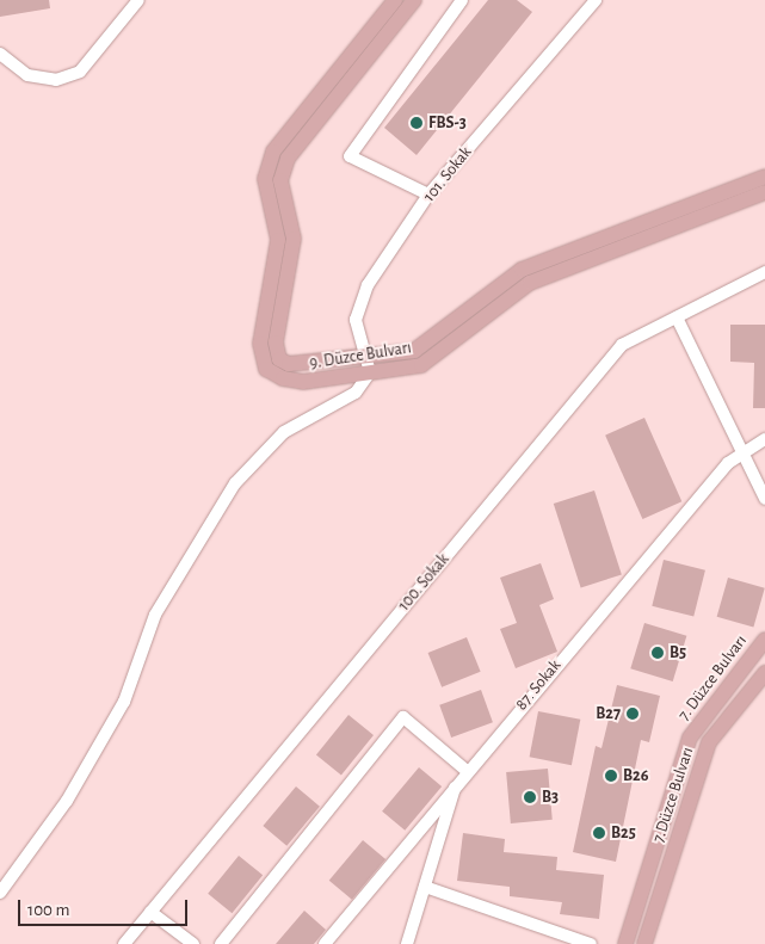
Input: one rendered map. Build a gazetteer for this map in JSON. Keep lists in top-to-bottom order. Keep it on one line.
{"streets":{"main road":["9. Düzce Bulvarı","7. Düzce Bulvarı","7.Düzce Bulvarı"],"street":["101. Sokak","100. Sokak","87. Sokak"]},"crossings":[["101. Sokak","9. Düzce Bulvarı"]],"places":["FBS-3","B5","B27","B26","B3","B25"],"scale_bar":"100 m"}
